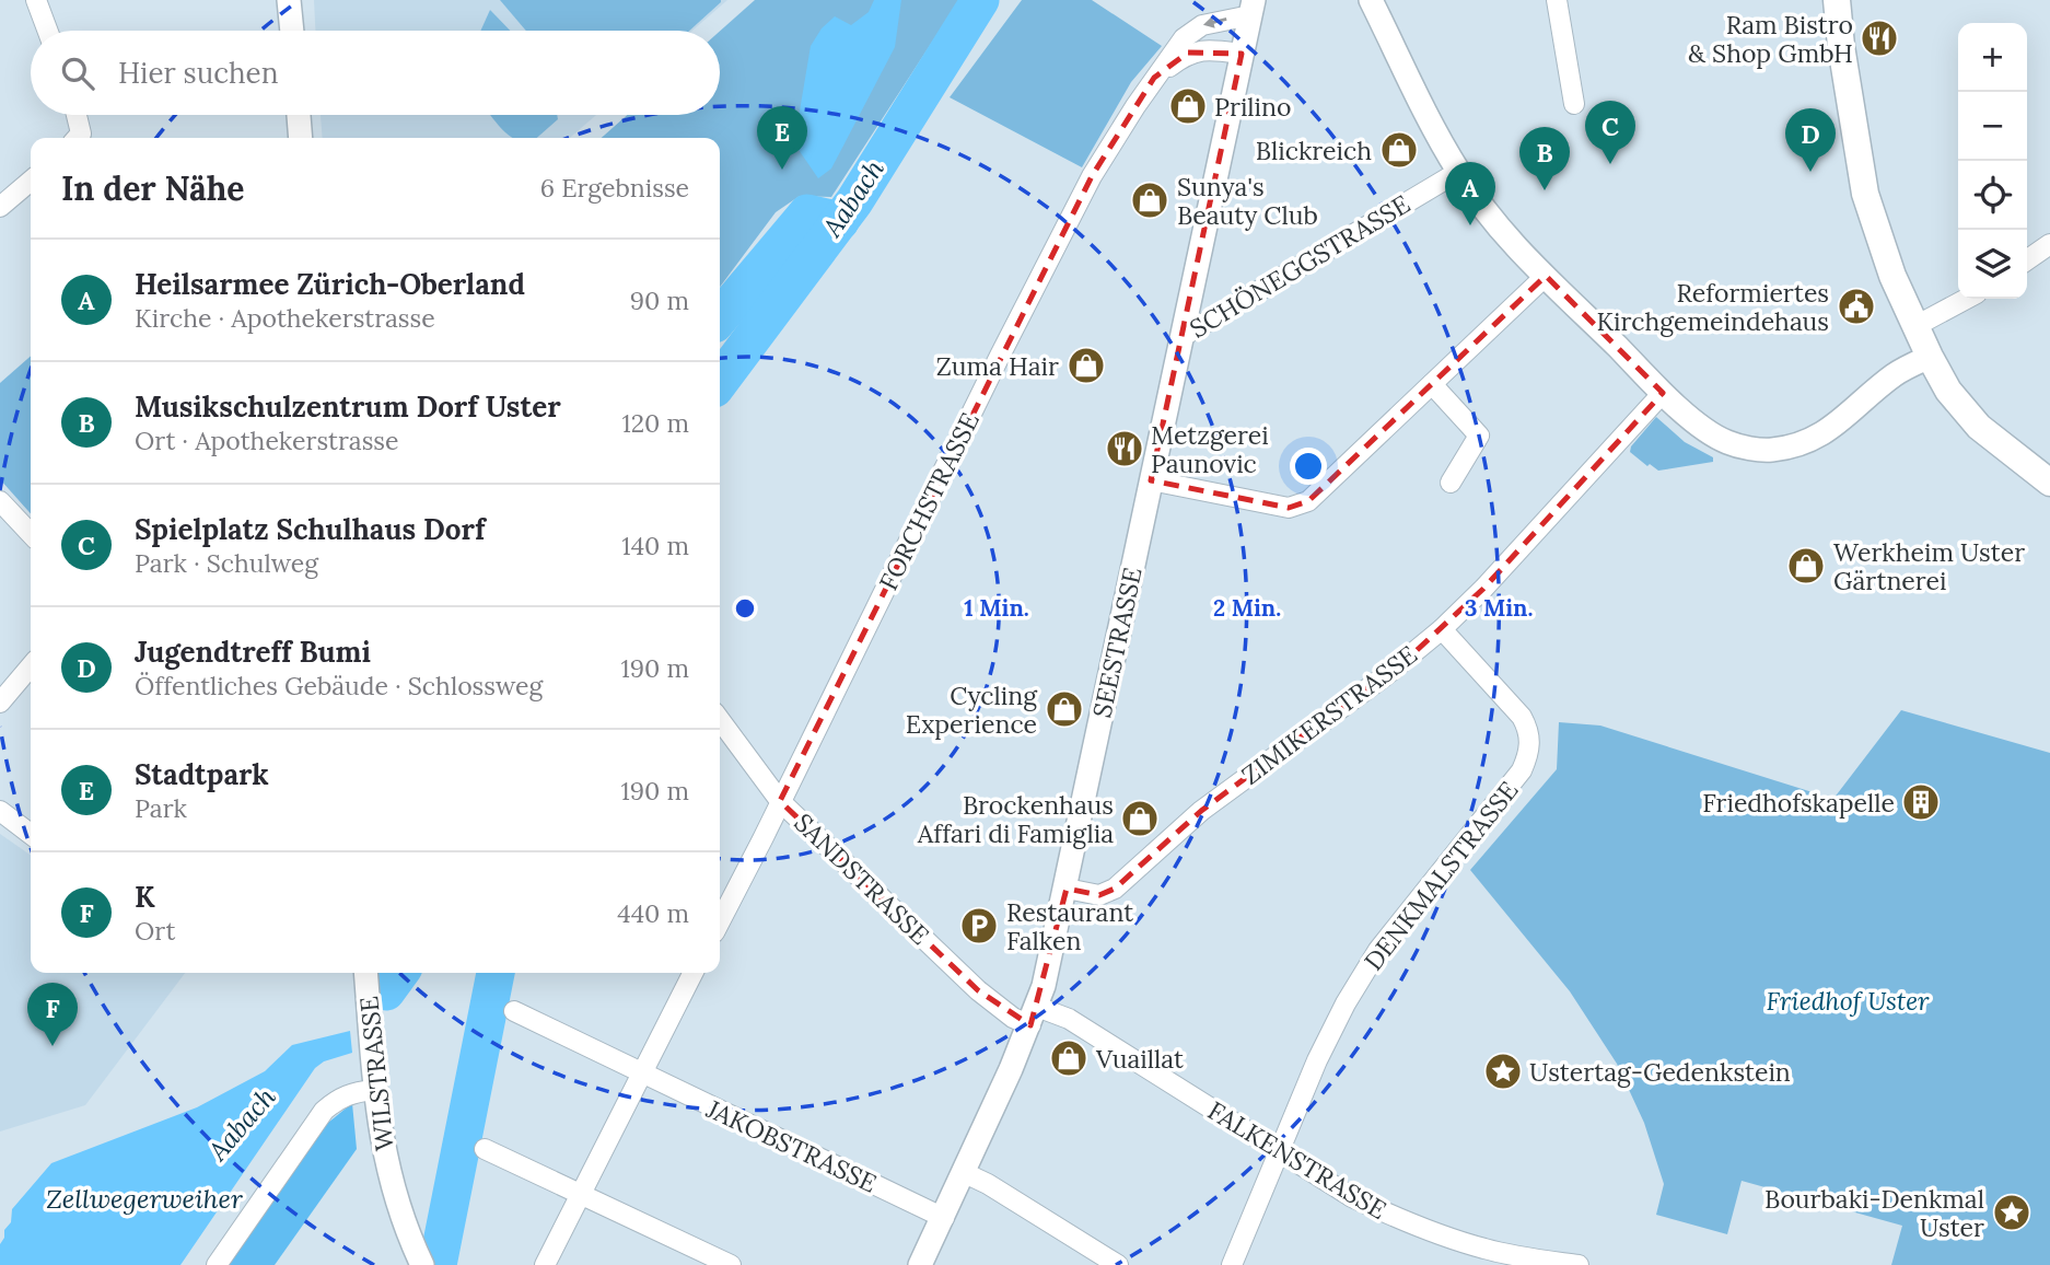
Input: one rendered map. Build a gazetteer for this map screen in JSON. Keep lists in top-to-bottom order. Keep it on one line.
{"streets":{"street":["SCHÖNEGGSTRASSE","FORCHSTRASSE","SEESTRASSE","ZIMIKERSTRASSE","DENKMALSTRASSE","SANDSTRASSE","WILSTRASSE","JAKOBSTRASSE","FALKENSTRASSE"]},"crossings":[["SCHÖNEGGSTRASSE","SEESTRASSE"],["FORCHSTRASSE","SEESTRASSE"],["FORCHSTRASSE","SANDSTRASSE"],["SEESTRASSE","ZIMIKERSTRASSE"],["SEESTRASSE","SANDSTRASSE"],["SEESTRASSE","JAKOBSTRASSE"],["SEESTRASSE","FALKENSTRASSE"],["ZIMIKERSTRASSE","DENKMALSTRASSE"],["DENKMALSTRASSE","FALKENSTRASSE"],["SANDSTRASSE","FALKENSTRASSE"]],"water":["Aabach","Zellwegerweiher"],"parks":["Friedhof Uster"],"places":{"restaurant":["Ram Bistro & Shop GmbH","Metzgerei Paunovic"],"shop":["Prilino","Blickreich","Sunya's Beauty Club","Zuma Hair","Werkheim Uster Gärtnerei","Cycling Experience","Brockenhaus Affari di Famiglia","Vuaillat"],"public building":["Reformiertes Kirchgemeindehaus"],"building":["Friedhofskapelle"],"parking":["Restaurant Falken"],"place":["Ustertag-Gedenkstein","Bourbaki-Denkmal Uster"]},"page":{"map_buttons":["+","−"],"search":"Hier suchen","pins":["C","E","D","B","A","F"],"heading":["In der Nähe","6 Ergebnisse"],"list":[{"mark":"A","name":"Heilsarmee Zürich-Oberland","note":"Kirche · Apothekerstrasse","value":"90 m"},{"mark":"B","name":"Musikschulzentrum Dorf Uster","note":"Ort · Apothekerstrasse","value":"120 m"},{"mark":"C","name":"Spielplatz Schulhaus Dorf","note":"Park · Schulweg","value":"140 m"},{"mark":"D","name":"Jugendtreff Bumi","note":"Öffentliches Gebäude · Schlossweg","value":"190 m"},{"mark":"E","name":"Stadtpark","note":"Park","value":"190 m"},{"mark":"F","name":"K","note":"Ort","value":"440 m"}]},"rings":["1 Min.","2 Min.","3 Min."]}
